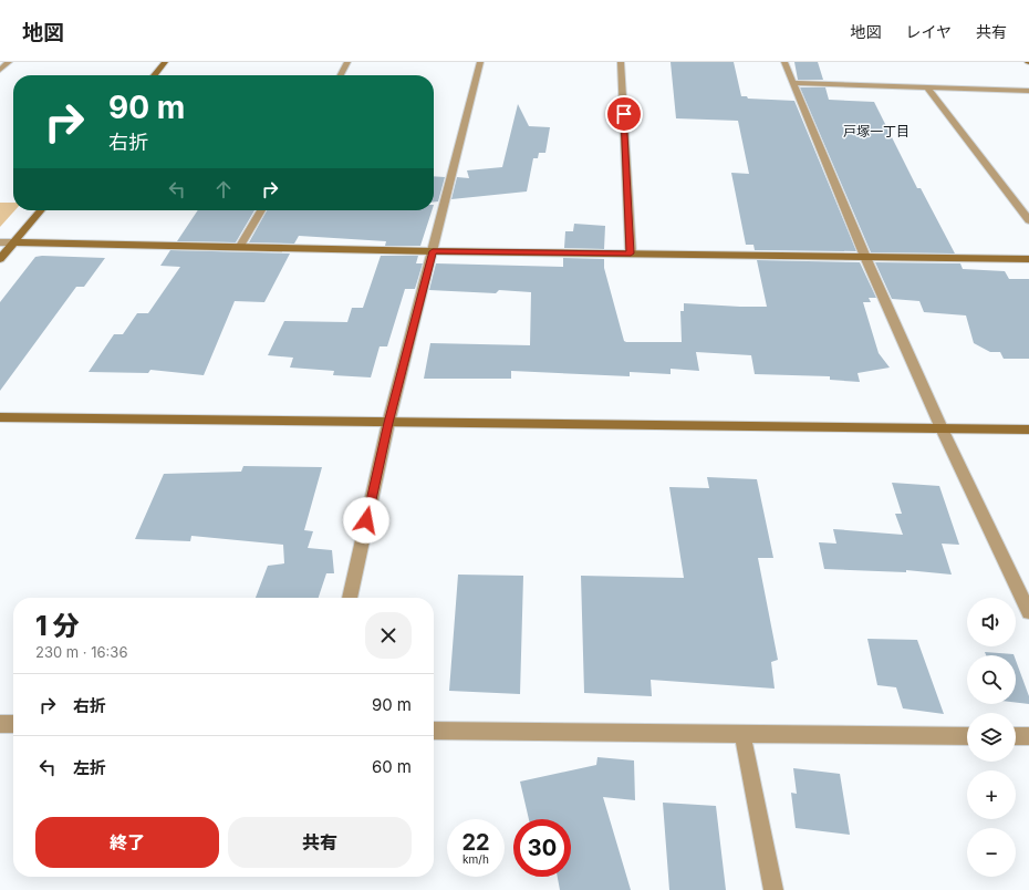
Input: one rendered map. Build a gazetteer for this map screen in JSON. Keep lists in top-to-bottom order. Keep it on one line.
{"districts":["戸塚一丁目"],"page":{"header":"地図","nav":["地図","レイヤ","共有"],"turn":["90 m","右折"],"map_buttons":["+","−"],"heading":["1 分","230 m · 16:36"],"list":[{"name":"右折","value":"90 m"},{"name":"左折","value":"60 m"}],"buttons":["終了","共有"],"speed":"22 km/h","limit":"30"}}
